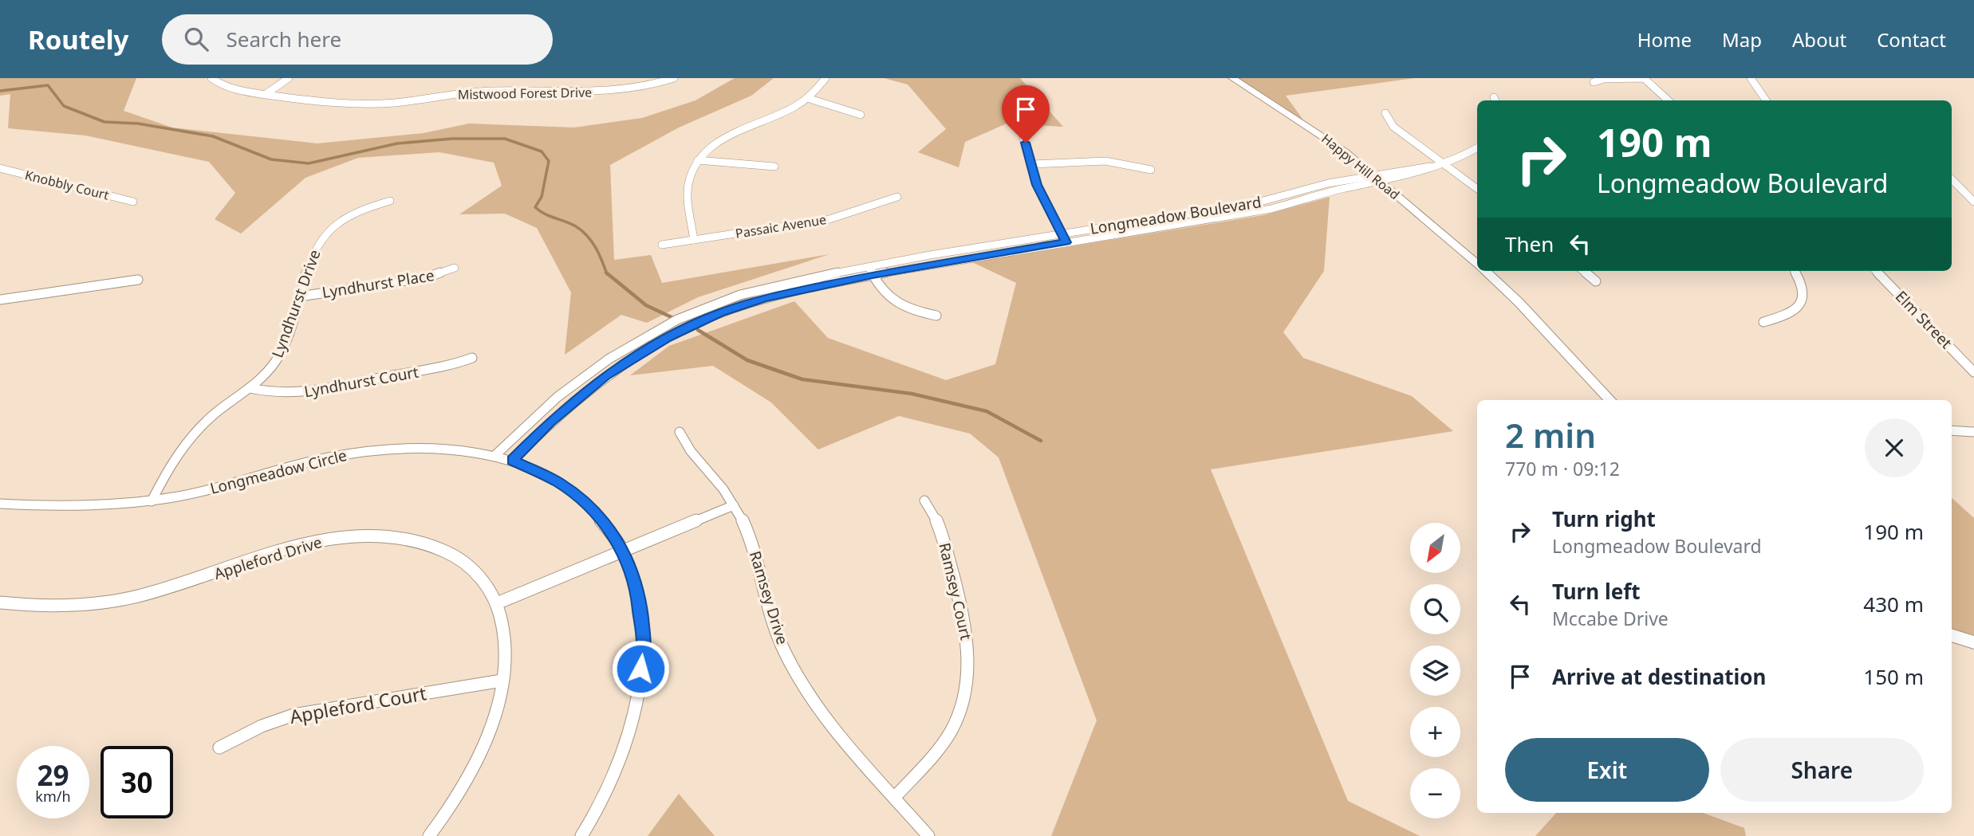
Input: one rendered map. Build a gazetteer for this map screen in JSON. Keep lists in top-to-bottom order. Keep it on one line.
{"streets":{"street":["Mistwood Forest Drive","Happy Hill Road","Knobbly Court","Longmeadow Boulevard","Passaic Avenue","Lyndhurst Place","Lyndhurst Drive","Elm Street","Lyndhurst Court","Longmeadow Circle","Appleford Drive","Ramsey Court","Ramsey Drive","Appleford Court"]},"crossings":[["Happy Hill Road","Longmeadow Boulevard"],["Longmeadow Boulevard","Longmeadow Circle"],["Lyndhurst Place","Lyndhurst Drive"],["Lyndhurst Drive","Lyndhurst Court"],["Lyndhurst Drive","Longmeadow Circle"],["Appleford Drive","Appleford Court"],["Ramsey Court","Ramsey Drive"]],"north":"bottom left","page":{"header":"Routely","search":"Search here","nav":["Home","Map","About","Contact"],"turn":["190 m","Longmeadow Boulevard"],"then":"Then","heading":["2 min","770 m · 09:12"],"list":[{"name":"Turn right","note":"Longmeadow Boulevard","value":"190 m"},{"name":"Turn left","note":"Mccabe Drive","value":"430 m"},{"name":"Arrive at destination","value":"150 m"}],"map_buttons":["+","−"],"buttons":["Exit","Share"],"speed":"29 km/h","limit":"30"}}
